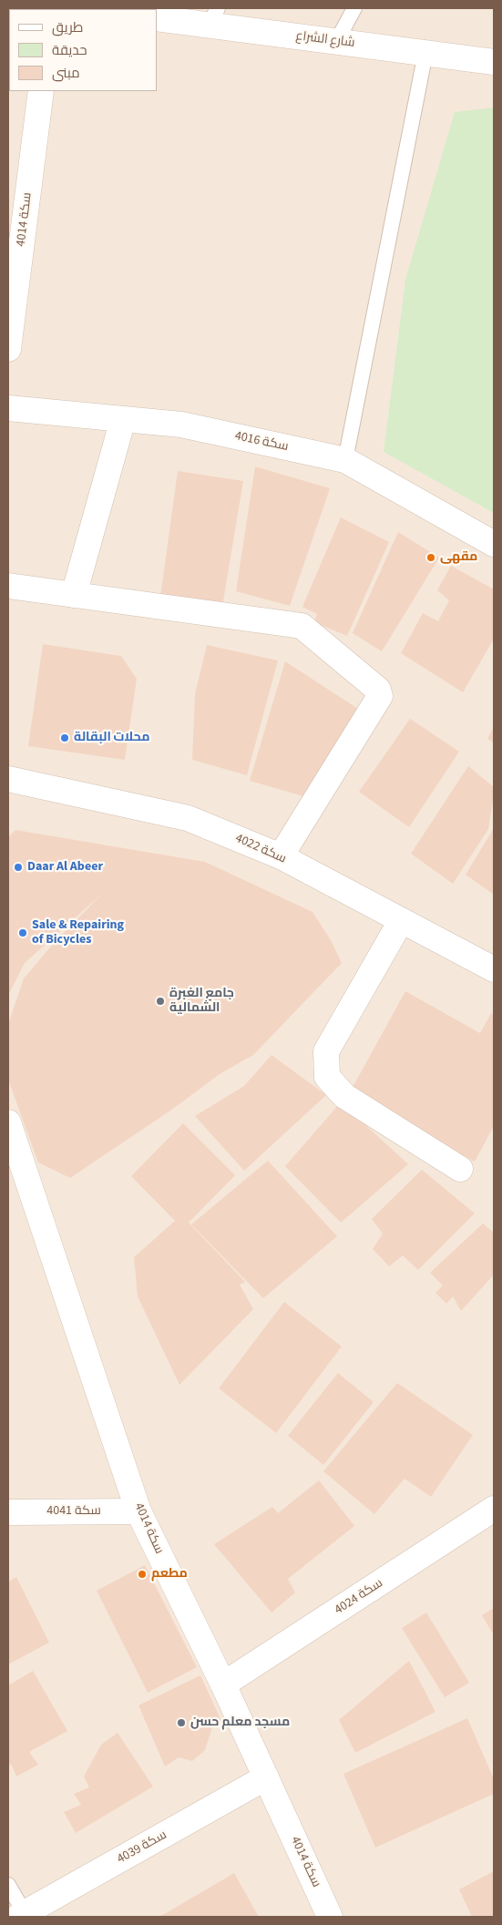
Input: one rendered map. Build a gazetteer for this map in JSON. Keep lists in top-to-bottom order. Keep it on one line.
{"streets":{"street":["شارع الشراع","سكة 4014","سكة 4016","سكة 4022","سكة 4041","سكة 4024","سكة 4039"]},"crossings":[["سكة 4014","سكة 4041"],["سكة 4014","سكة 4024"],["سكة 4014","سكة 4039"]],"places":["مقهى","محلات البقالة","Daar Al Abeer","Sale & Repairing of Bicycles","جامع الغبرة الشمالية","مطعم","مسجد معلم حسن"],"legend":["طريق","حديقة","مبنى"]}
